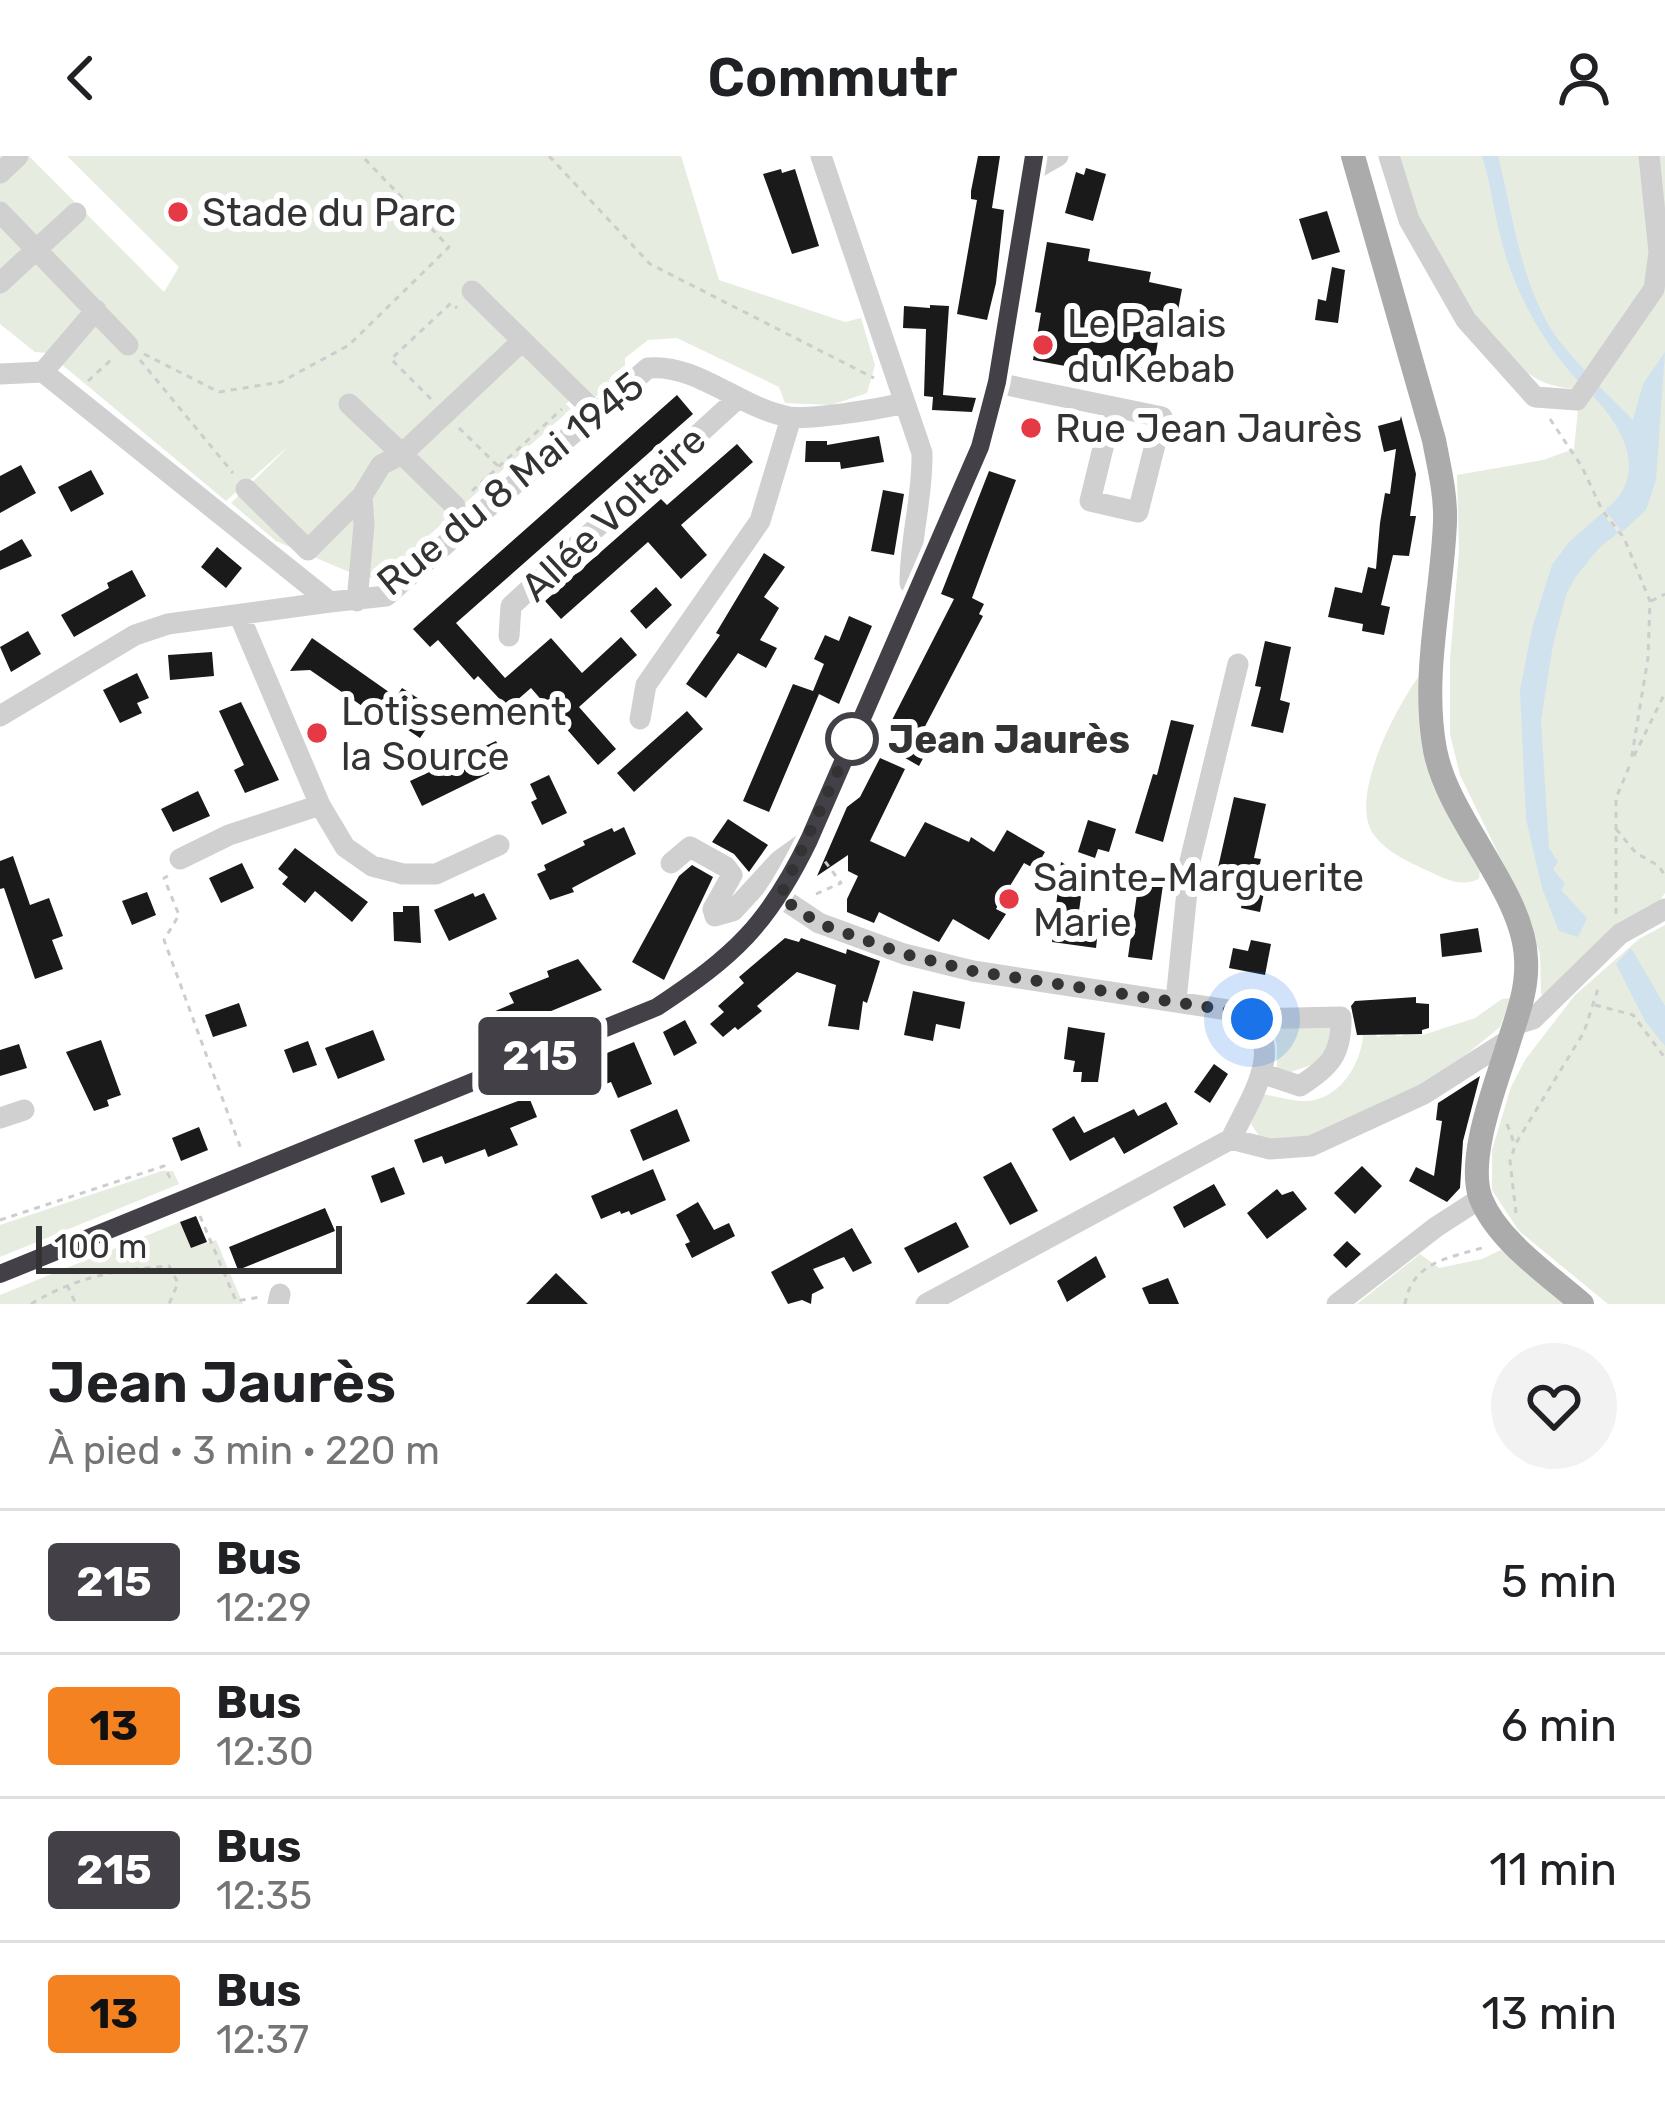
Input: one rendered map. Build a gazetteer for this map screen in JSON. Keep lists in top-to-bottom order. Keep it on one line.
{"streets":{"street":["Rue du 8 Mai 1945","Allée Voltaire"]},"crossings":[["Rue du 8 Mai 1945","Allée Voltaire"]],"places":["Stade du Parc","Le Palais du Kebab","Rue Jean Jaurès","Lotissement la Source","Jean Jaurès","Sainte-Marguerite Marie"],"lines":["bus line 215"],"scale_bar":"100 m","page":{"header":"Commutr","on_map":"215","scale":"100 m","heading":["Jean Jaurès","À pied · 3 min · 220 m"],"list":[{"mark":"215","name":"Bus","note":"12:29","value":"5 min"},{"mark":"13","name":"Bus","note":"12:30","value":"6 min"},{"mark":"215","name":"Bus","note":"12:35","value":"11 min"},{"mark":"13","name":"Bus","note":"12:37","value":"13 min"}]}}
